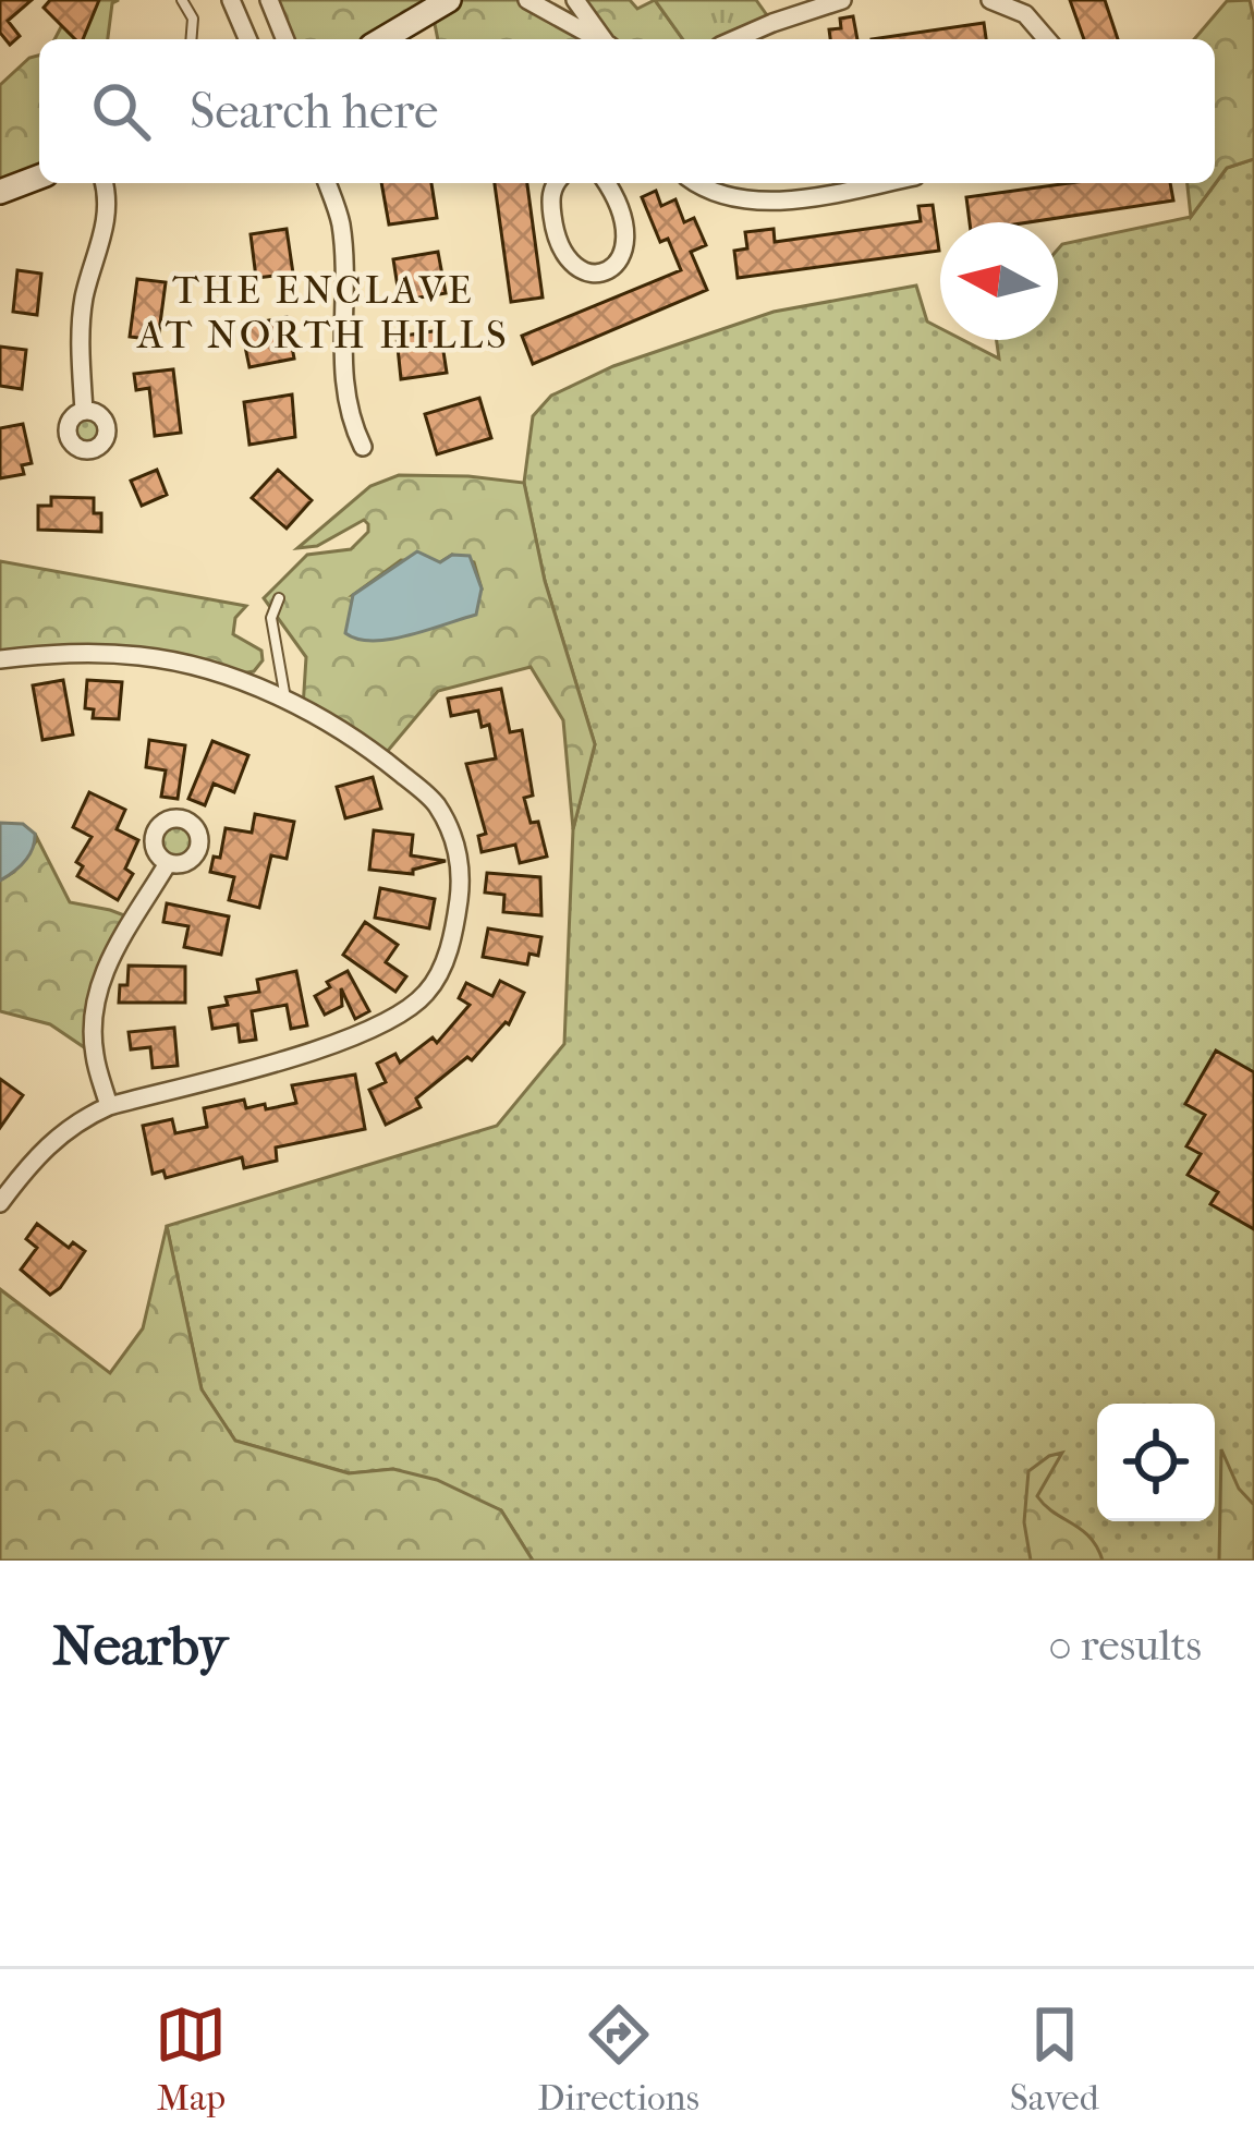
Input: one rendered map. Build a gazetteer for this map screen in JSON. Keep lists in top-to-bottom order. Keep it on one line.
{"districts":["THE ENCLAVE AT NORTH HILLS"],"north":"left","page":{"search":"Search here","heading":["Nearby","0 results"],"nav":["Map","Directions","Saved"]}}
